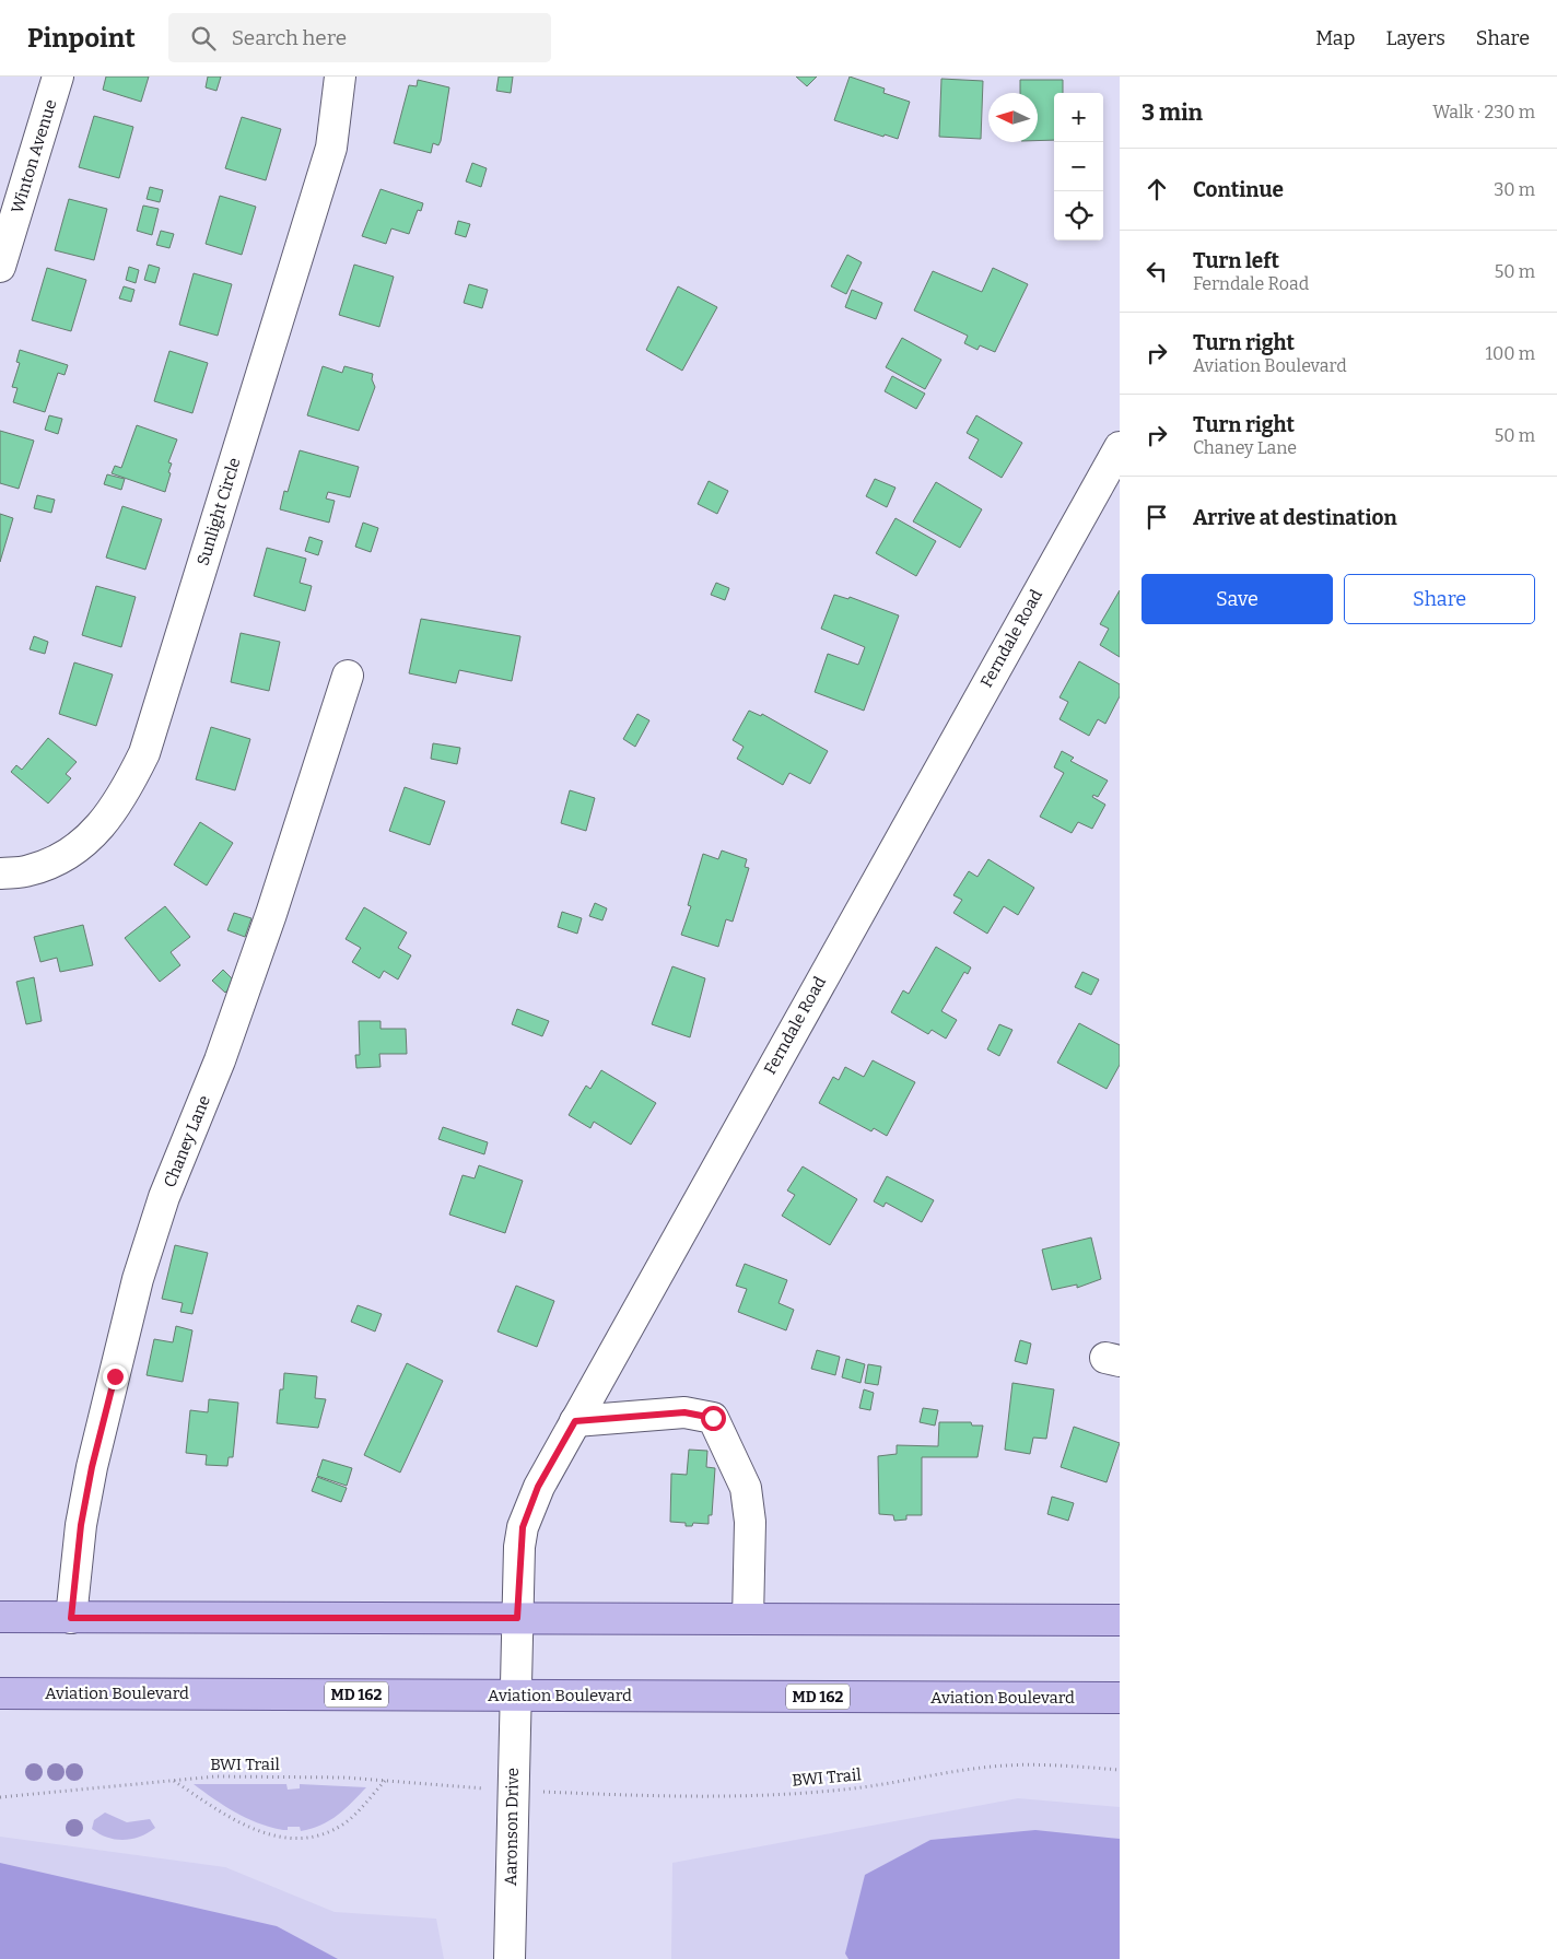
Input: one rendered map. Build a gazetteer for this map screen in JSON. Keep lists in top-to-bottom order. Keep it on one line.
{"streets":{"main road":["Aviation Boulevard","MD 162"],"street":["Winton Avenue","Sunlight Circle","Ferndale Road","Chaney Lane","Aaronson Drive"],"path":["BWI Trail"]},"crossings":[["Ferndale Road","Aaronson Drive"],["Aviation Boulevard","Aaronson Drive"]],"north":"left","page":{"header":"Pinpoint","search":"Search here","nav":["Map","Layers","Share"],"heading":["3 min","Walk · 230 m"],"map_buttons":["+","−"],"list":[["Continue","30 m"],["Turn left","Ferndale Road","50 m"],["Turn right","Aviation Boulevard","100 m"],["Turn right","Chaney Lane","50 m"],"Arrive at destination"],"buttons":["Save","Share"]}}
